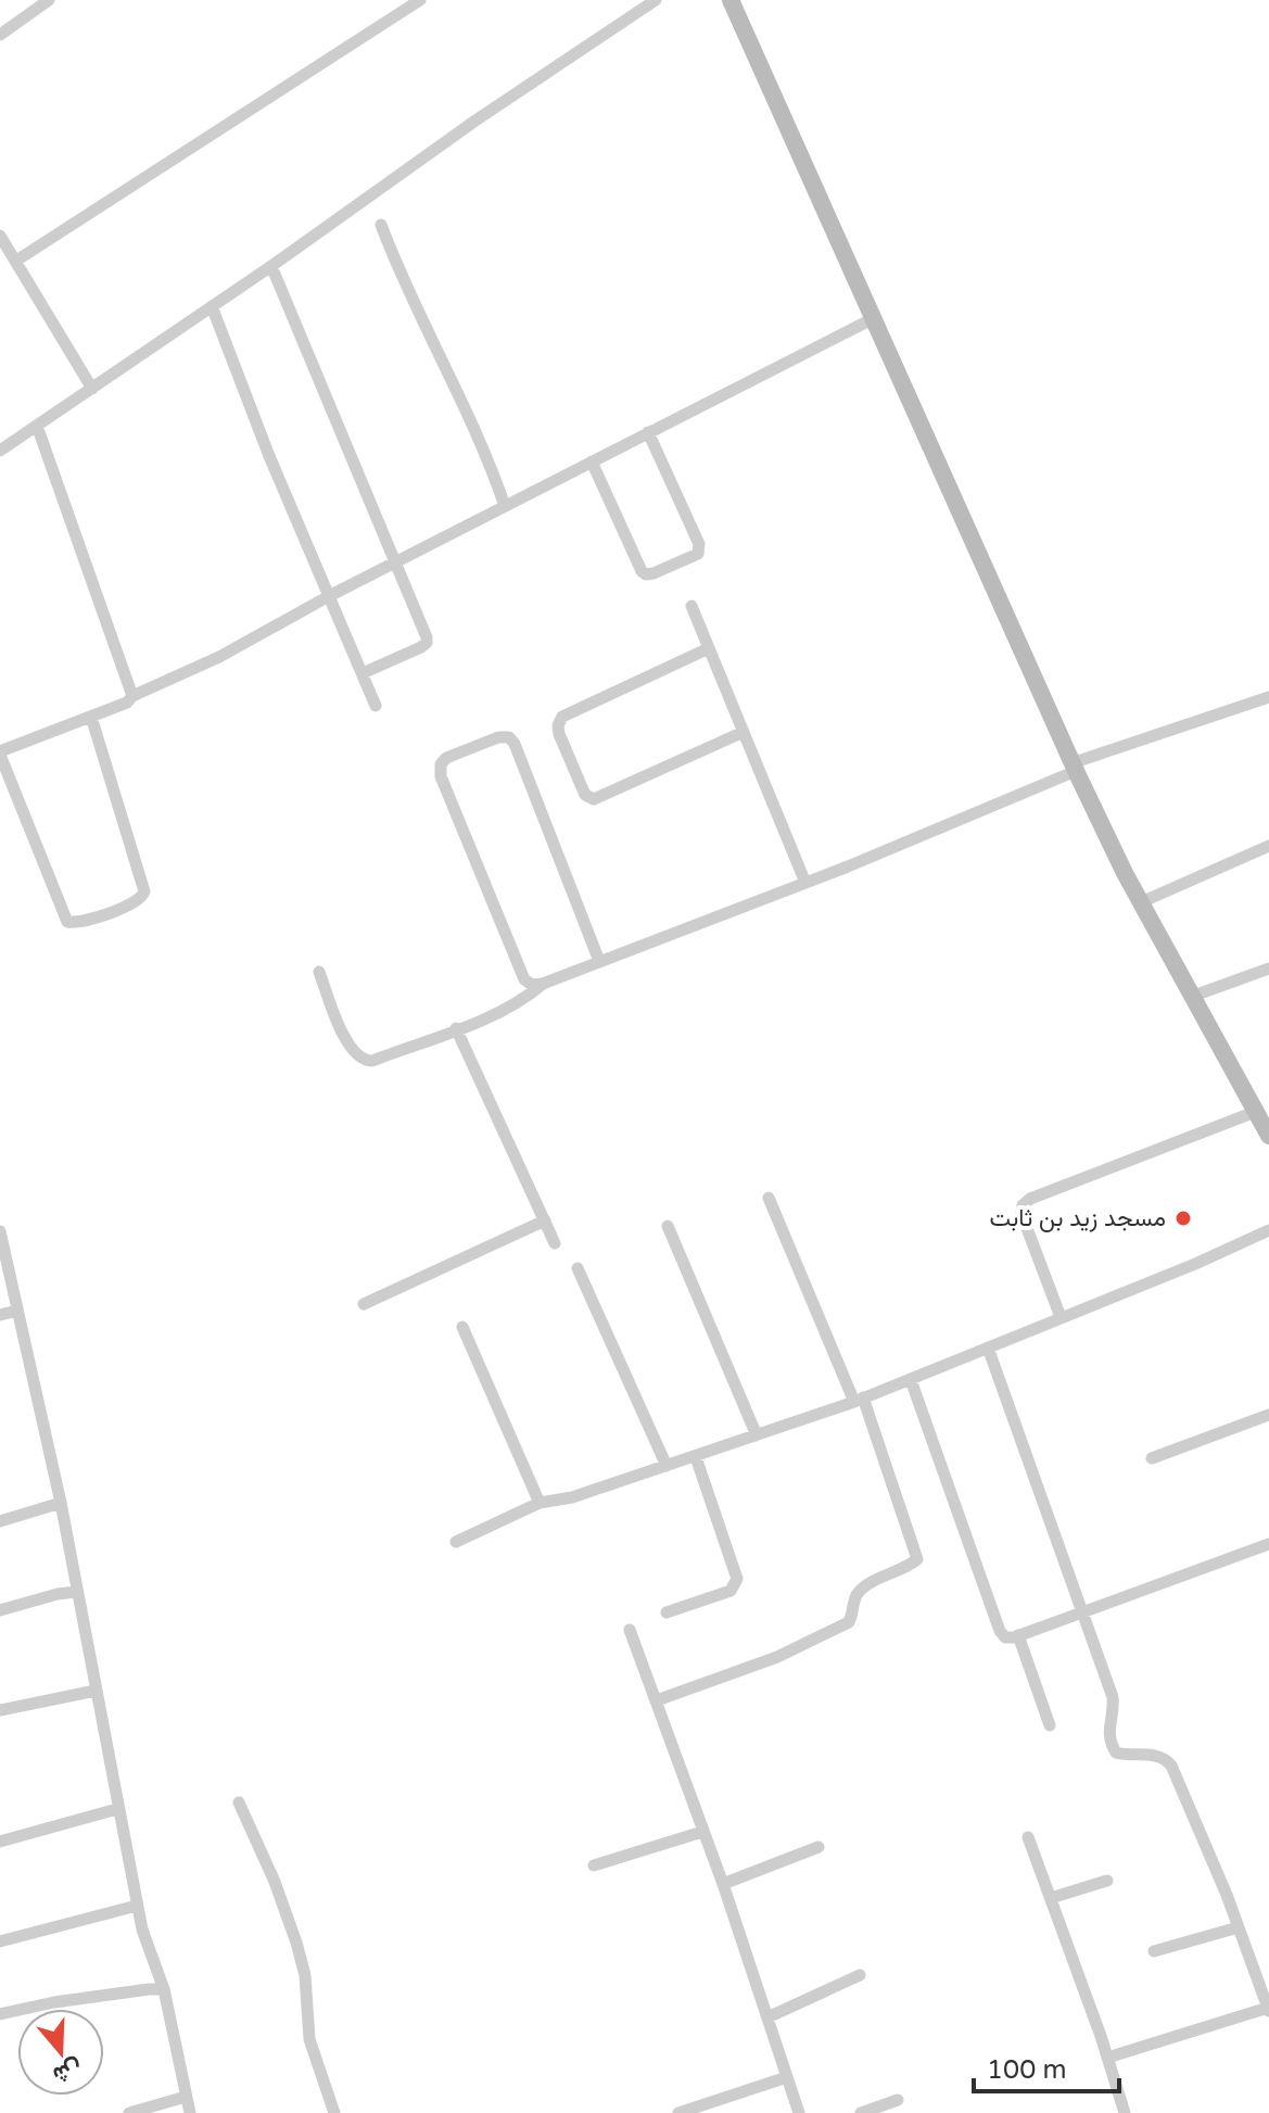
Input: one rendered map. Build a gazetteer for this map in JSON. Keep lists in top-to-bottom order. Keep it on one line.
{"places":["مسجد زيد بن ثابت"],"scale_bar":"100 m","north":"bottom"}
